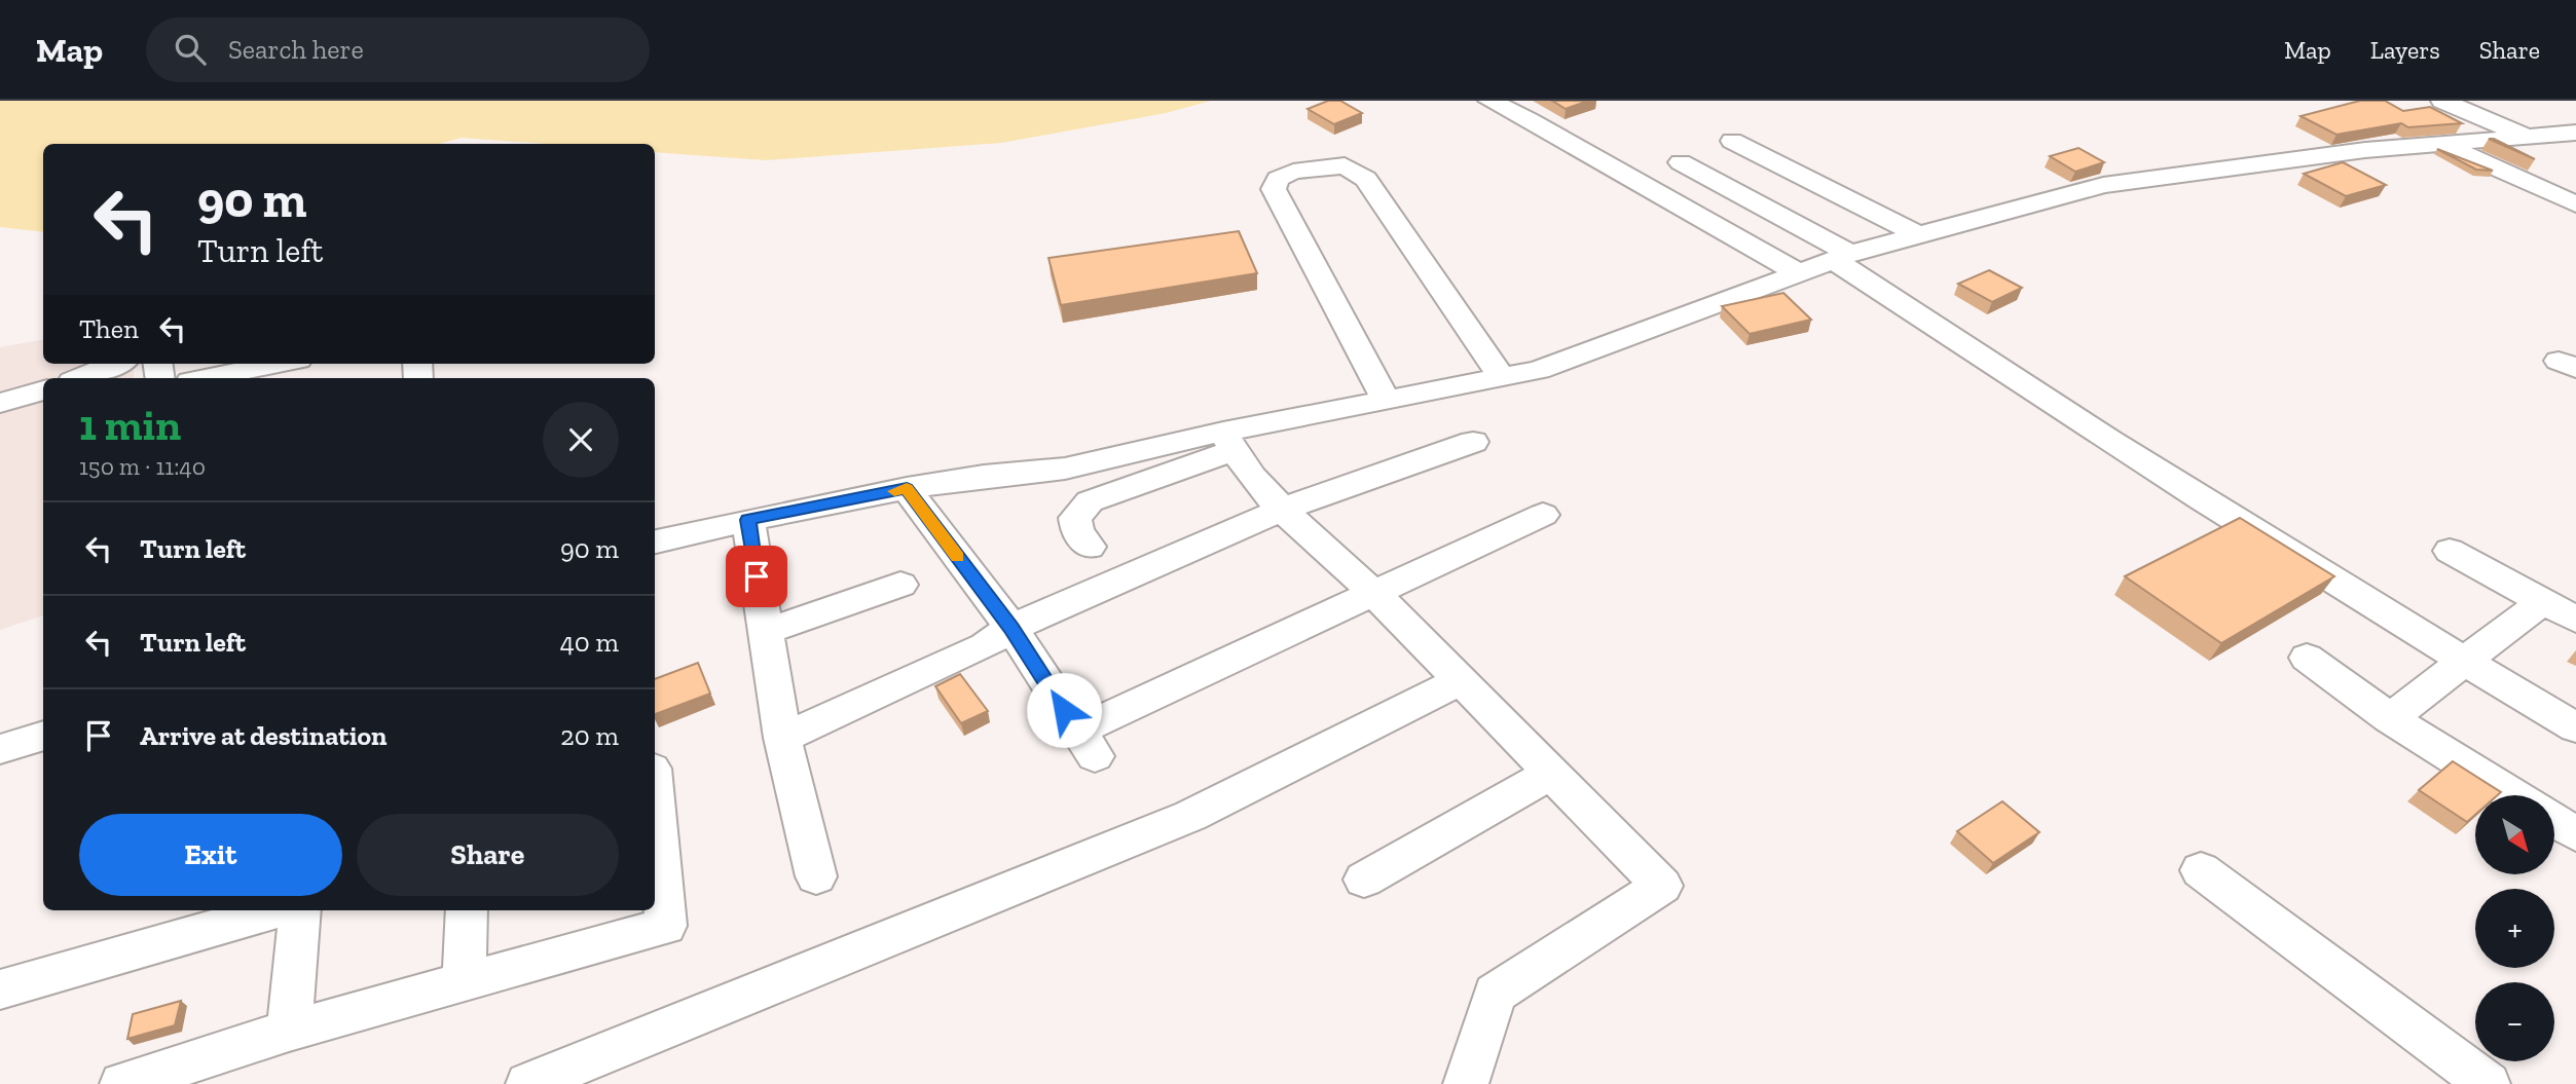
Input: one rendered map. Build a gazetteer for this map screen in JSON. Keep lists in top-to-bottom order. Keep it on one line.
{"north":"bottom right","page":{"header":"Map","search":"Search here","nav":["Map","Layers","Share"],"turn":["90 m","Turn left"],"then":"Then","heading":["1 min","150 m · 11:40"],"list":[{"name":"Turn left","value":"90 m"},{"name":"Turn left","value":"40 m"},{"name":"Arrive at destination","value":"20 m"}],"map_buttons":["+","−"],"buttons":["Exit","Share"]}}
